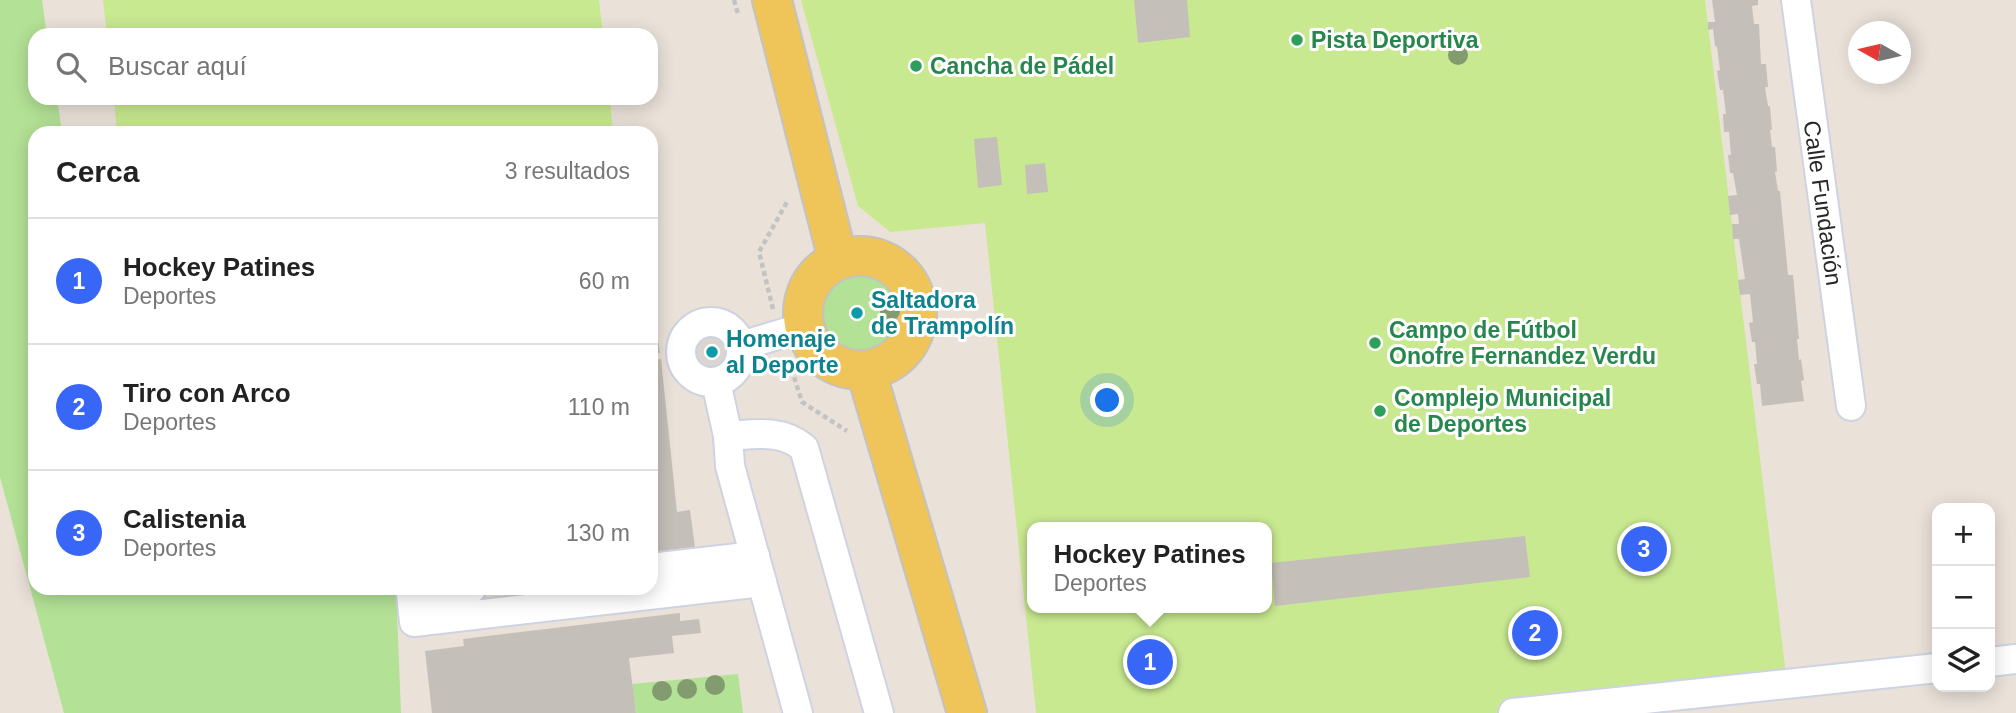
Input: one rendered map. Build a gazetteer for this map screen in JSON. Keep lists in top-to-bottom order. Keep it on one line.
{"streets":{"street":["Calle Fundación"]},"places":["Pista Deportiva","Cancha de Pádel","Saltadora de Trampolín","Campo de Fútbol Onofre Fernandez Verdu","Homenaje al Deporte","Complejo Municipal de Deportes"],"north":"left","page":{"search":"Buscar aquí","heading":["Cerca","3 resultados"],"list":[{"mark":"1","name":"Hockey Patines","note":"Deportes","value":"60 m"},{"mark":"2","name":"Tiro con Arco","note":"Deportes","value":"110 m"},{"mark":"3","name":"Calistenia","note":"Deportes","value":"130 m"}],"map_buttons":["+","−"],"popup":["Hockey Patines","Deportes"],"pins":["3","2","1"]}}
